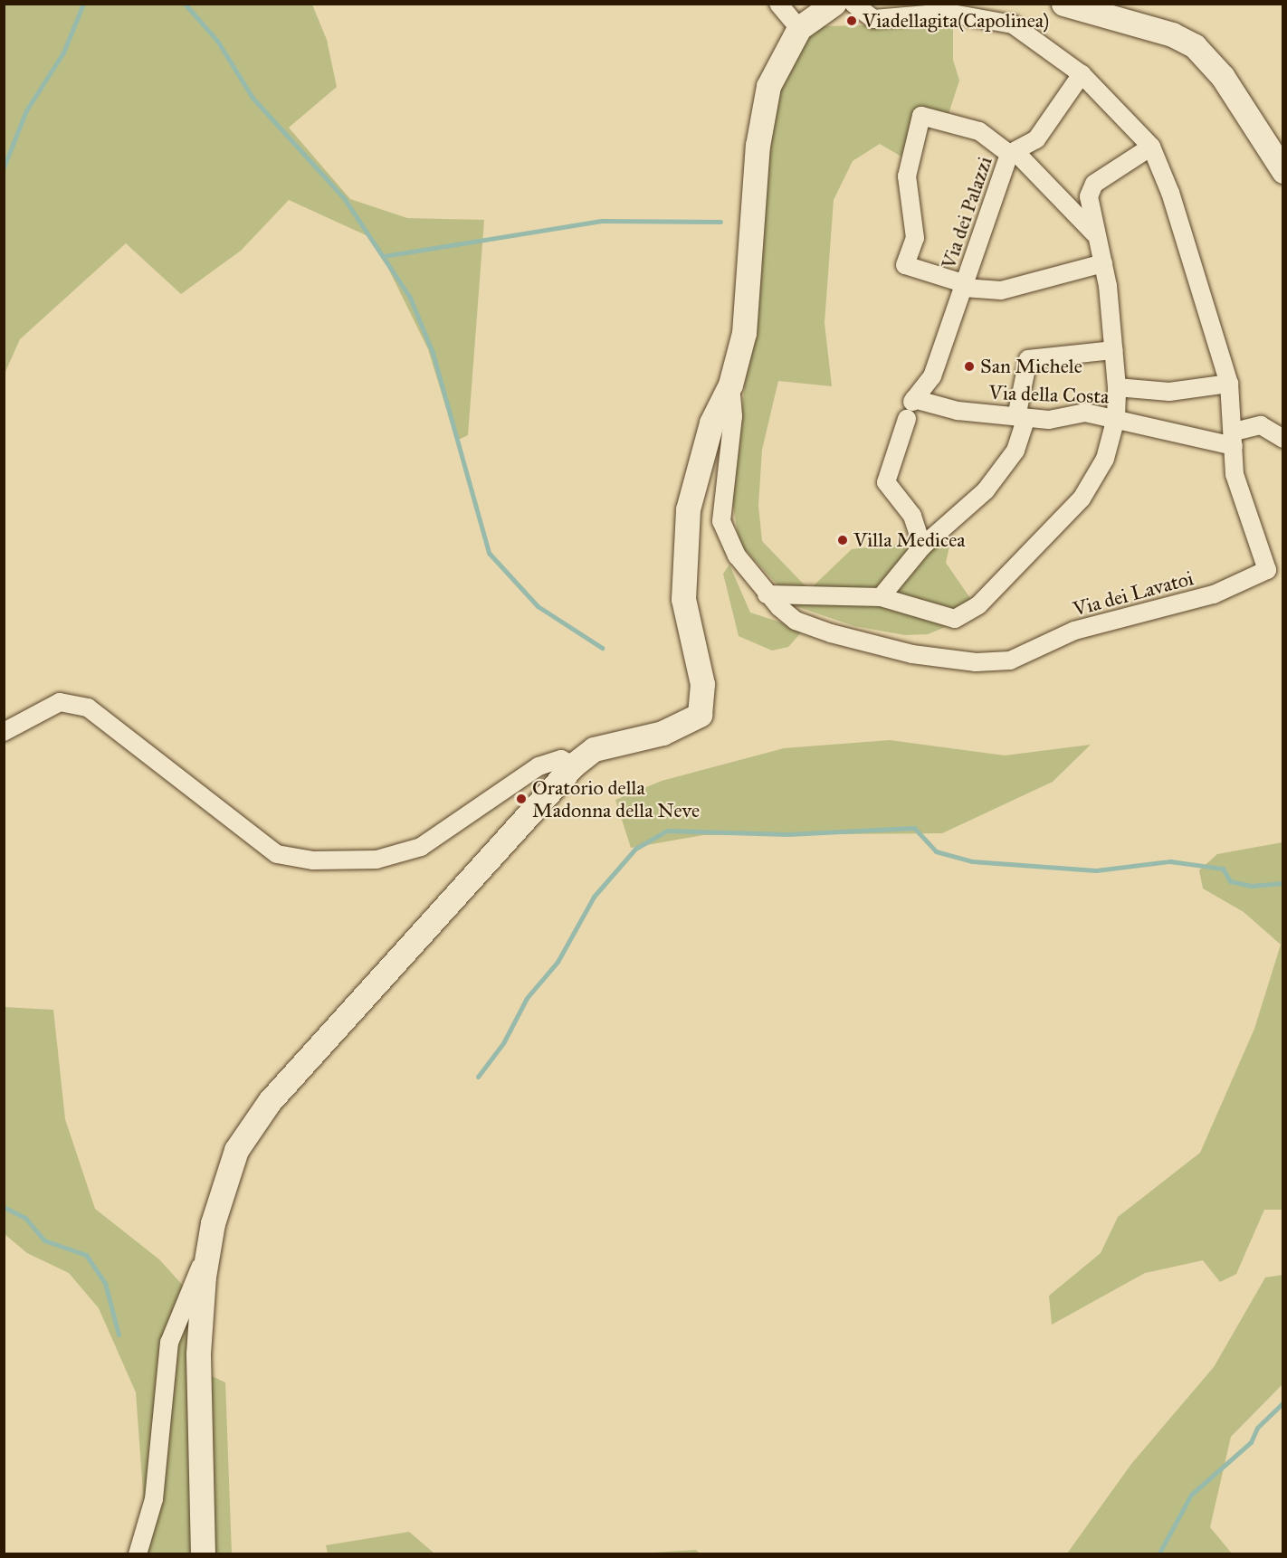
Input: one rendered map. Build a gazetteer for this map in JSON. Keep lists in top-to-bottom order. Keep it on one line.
{"streets":{"street":["Via dei Palazzi","Via della Costa","Via dei Lavatoi"]},"crossings":[["Via dei Palazzi","Via della Costa"],["Via della Costa","Via dei Lavatoi"]],"places":["Viadellagita(Capolinea)","San Michele","Villa Medicea","Oratorio della Madonna della Neve"]}
